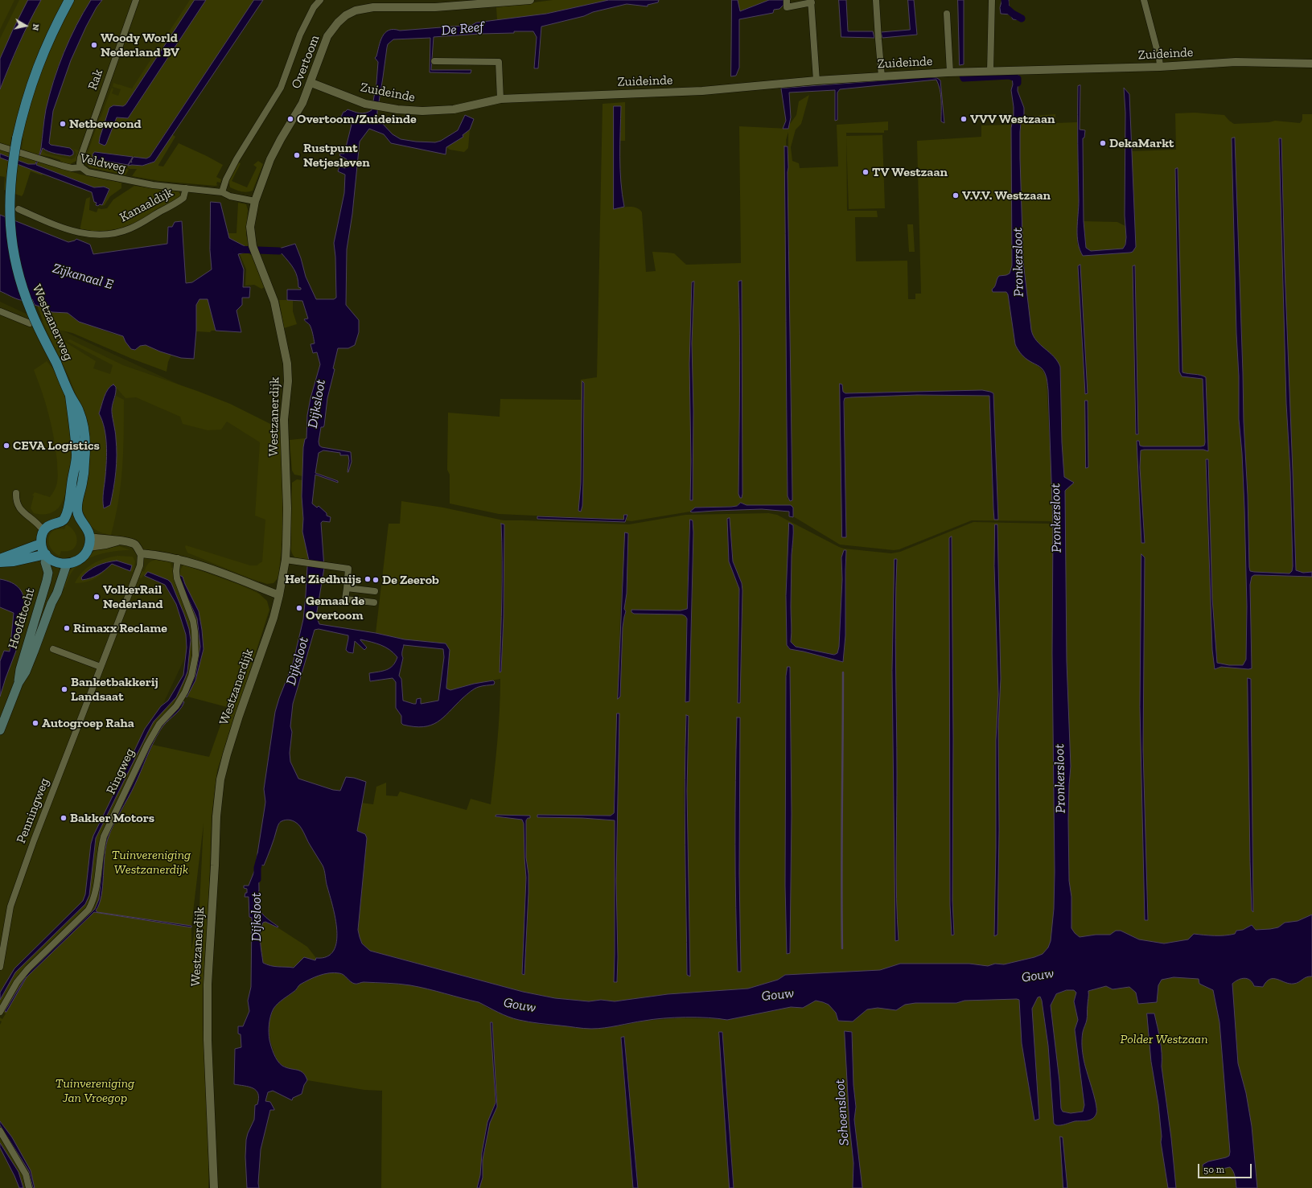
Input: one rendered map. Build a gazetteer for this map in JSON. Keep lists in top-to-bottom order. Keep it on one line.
{"streets":{"main road":["Westzanerweg","Hoofdtocht"],"street":["Zuideinde","Overtoom","Rak","Veldweg","Kanaaldijk","Westzanerdijk","Ringweg","Penningweg"]},"crossings":[["Zuideinde","Overtoom"],["Overtoom","Veldweg"],["Overtoom","Westzanerdijk"],["Rak","Veldweg"],["Veldweg","Kanaaldijk"],["Veldweg","Westzanerdijk"],["Westzanerweg","Hoofdtocht"]],"water":["De Reef","Pronkersloot","Zijkanaal E","Dijksloot","Gouw","Schoensloot"],"parks":["Tuinvereniging Westzanerdijk","Polder Westzaan","Tuinvereniging Jan Vroegop"],"places":["Woody World Nederland BV","Overtoom/Zuideinde","VVV Westzaan","Netbewoond","DekaMarkt","Rustpunt Netjesleven","TV Westzaan","V.V.V. Westzaan","CEVA Logistics","Het Ziedhuijs","De Zeerob","VolkerRail Nederland","Gemaal de Overtoom","Rimaxx Reclame","Banketbakkerij Landsaat","Autogroep Raha","Bakker Motors"],"scale_bar":"50 m","north":"right"}
